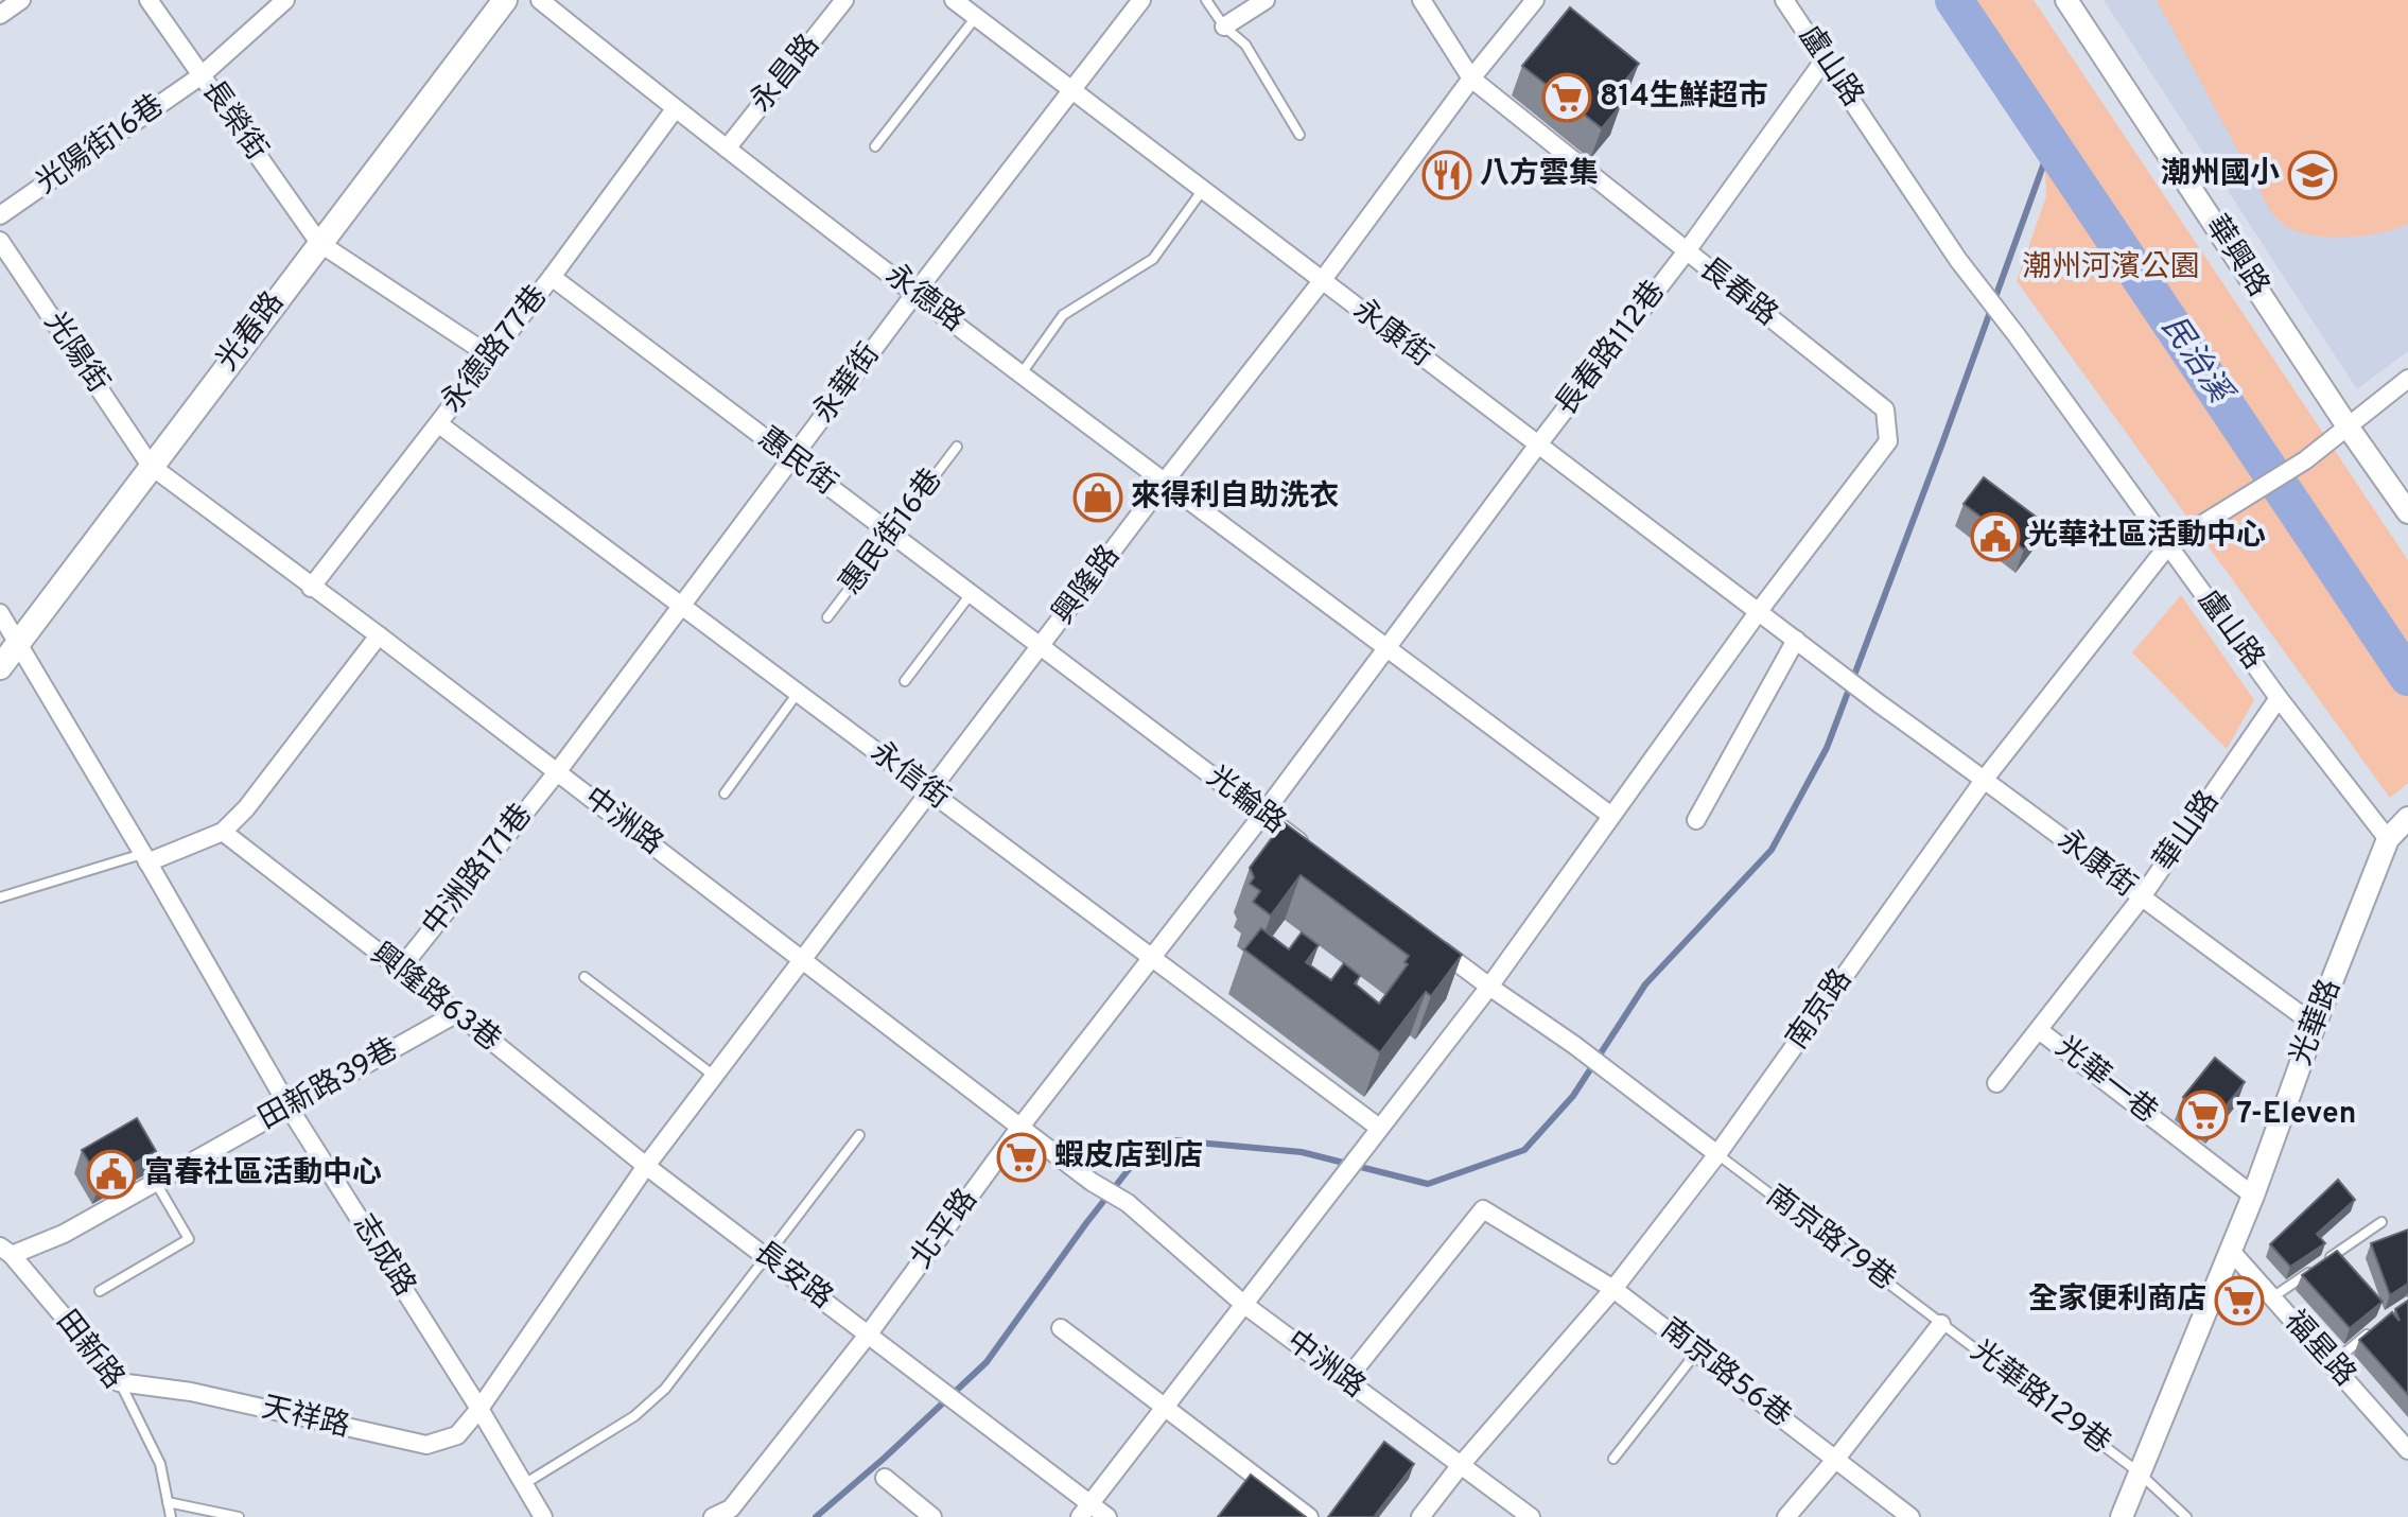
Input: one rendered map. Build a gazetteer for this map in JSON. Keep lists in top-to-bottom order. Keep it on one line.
{"streets":{"main road":["光春路"],"street":["盧山路","永昌路","長榮街","光陽街16巷","華興路","長春路","永德路","永康街","長春路112巷","永德路77巷","光陽街","永華街","惠民街","興隆路","永信街","光輪路","中洲路","華山路","中洲路171巷","興隆路63巷","南京路","光華路","光華一巷","田新路39巷","北平路","志成路","長安路","福星路","田新路","南京路56巷","天祥路"],"lane":["惠民街16巷","南京路79巷","光華路129巷"]},"crossings":[["盧山路","長春路112巷"],["盧山路","華山路"],["盧山路","南京路"],["盧山路","光華路"],["永昌路","永德路"],["長榮街","光陽街16巷"],["長榮街","光春路"],["華興路","南京路"],["長春路","永德路"],["長春路","永康街"],["長春路","長春路112巷"],["長春路","興隆路"],["永德路","長春路112巷"],["永德路","永德路77巷"],["永德路","永華街"],["永德路","興隆路"],["永德路","北平路"],["光春路","光陽街"],["光春路","中洲路"],["光春路","志成路"],["永康街","長春路112巷"],["永康街","永華街"],["永康街","興隆路"],["永康街","華山路"],["永康街","南京路"],["永康街","光華路"],["長春路112巷","北平路"],["永德路77巷","惠民街"],["永德路77巷","永信街"],["永德路77巷","中洲路"],["光陽街","中洲路"],["永華街","惠民街"],["永華街","永信街"],["永華街","中洲路"],["永華街","中洲路171巷"],["惠民街","惠民街16巷"],["惠民街","興隆路"],["惠民街","光輪路"],["興隆路","永信街"],["興隆路","光輪路"],["興隆路","中洲路"],["興隆路","興隆路63巷"],["興隆路","長安路"],["興隆路","天祥路"],["永信街","北平路"],["光輪路","北平路"],["中洲路","中洲路171巷"],["中洲路","南京路"],["中洲路","北平路"],["中洲路","南京路56巷"],["華山路","光華一巷"],["中洲路171巷","興隆路63巷"],["興隆路63巷","田新路39巷"],["興隆路63巷","長安路"],["興隆路63巷","天祥路"],["南京路","南京路79巷"],["南京路","南京路56巷"],["光華路","光華一巷"],["光華路","福星路"],["光華路","光華路129巷"],["田新路39巷","志成路"],["田新路39巷","田新路"],["北平路","長安路"],["南京路79巷","光華路129巷"],["志成路","天祥路"],["長安路","天祥路"],["田新路","天祥路"]],"water":["民治溪"],"parks":["潮州河濱公園"],"places":{"supermarket":["814生鮮超市","7-Eleven","蝦皮店到店","全家便利商店"],"restaurant":["八方雲集"],"school or university":["潮州國小"],"shop":["來得利自助洗衣"],"public building":["光華社區活動中心","富春社區活動中心"]}}
